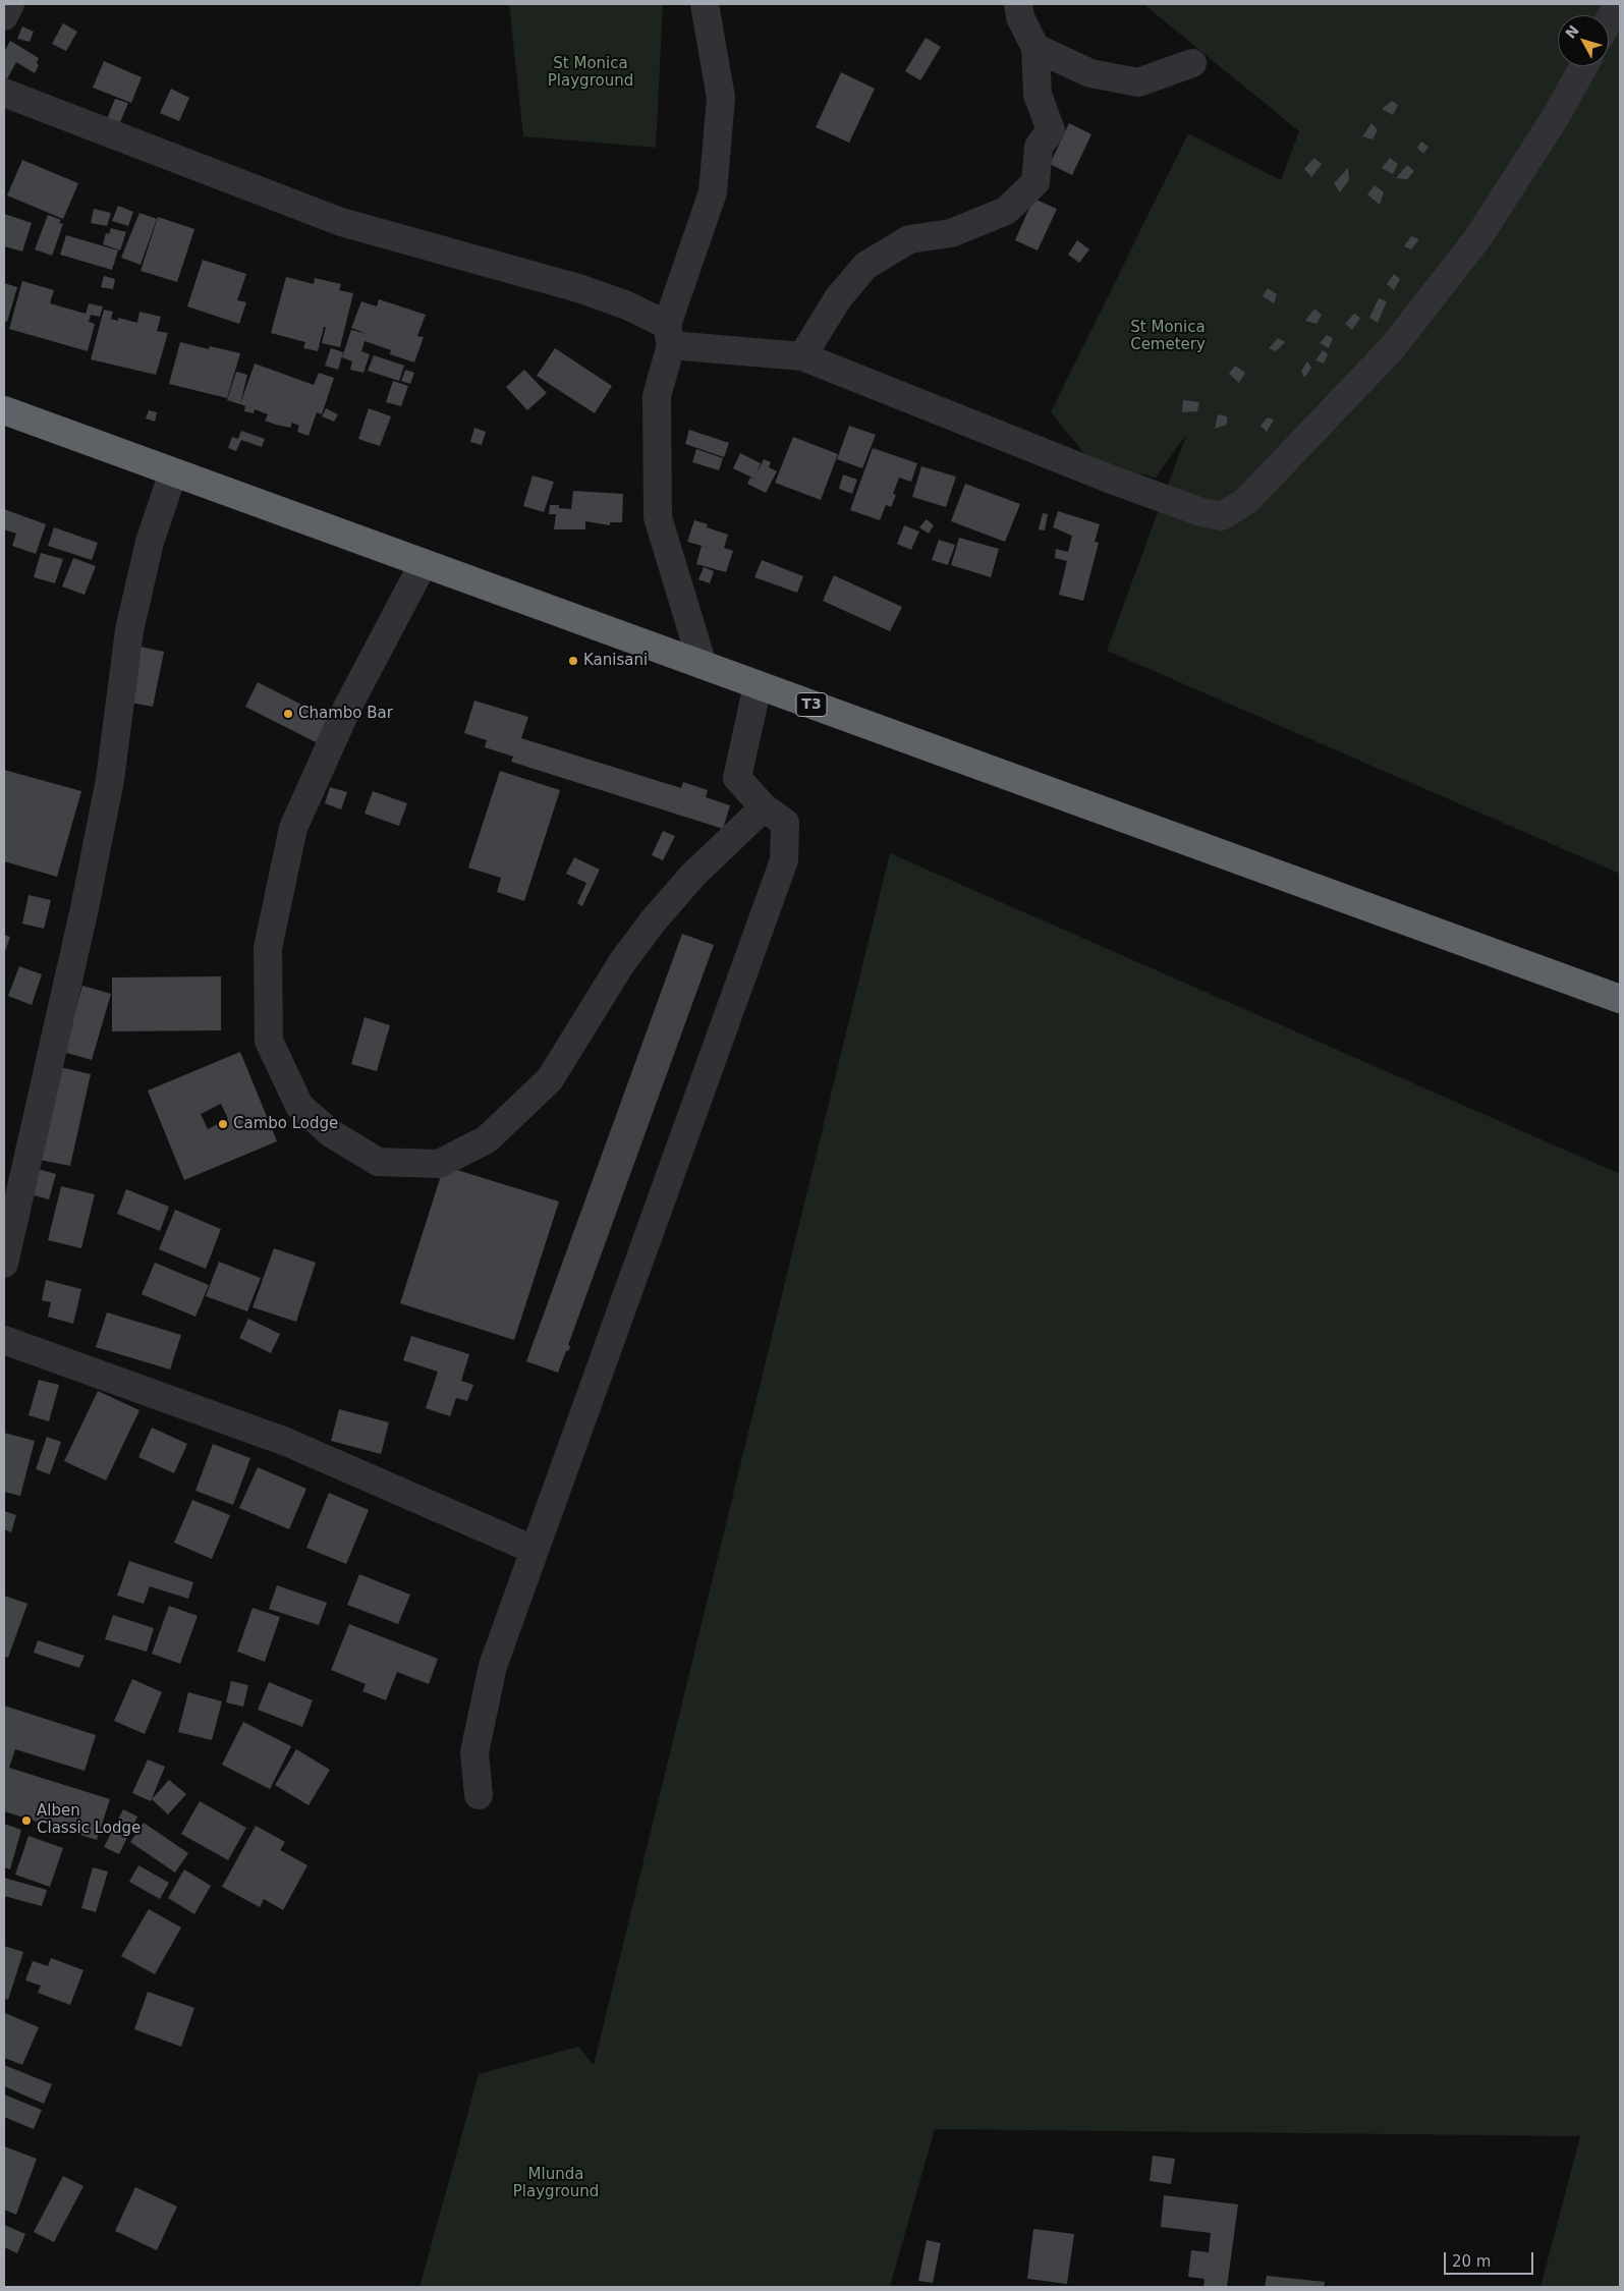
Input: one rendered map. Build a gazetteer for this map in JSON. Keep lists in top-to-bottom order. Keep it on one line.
{"streets":{"highway":["T3"]},"parks":["St Monica Playground","St Monica Cemetery","Mlunda Playground"],"places":["Kanisani","Chambo Bar","Cambo Lodge","Alben Classic Lodge"],"scale_bar":"20 m","north":"top left"}
